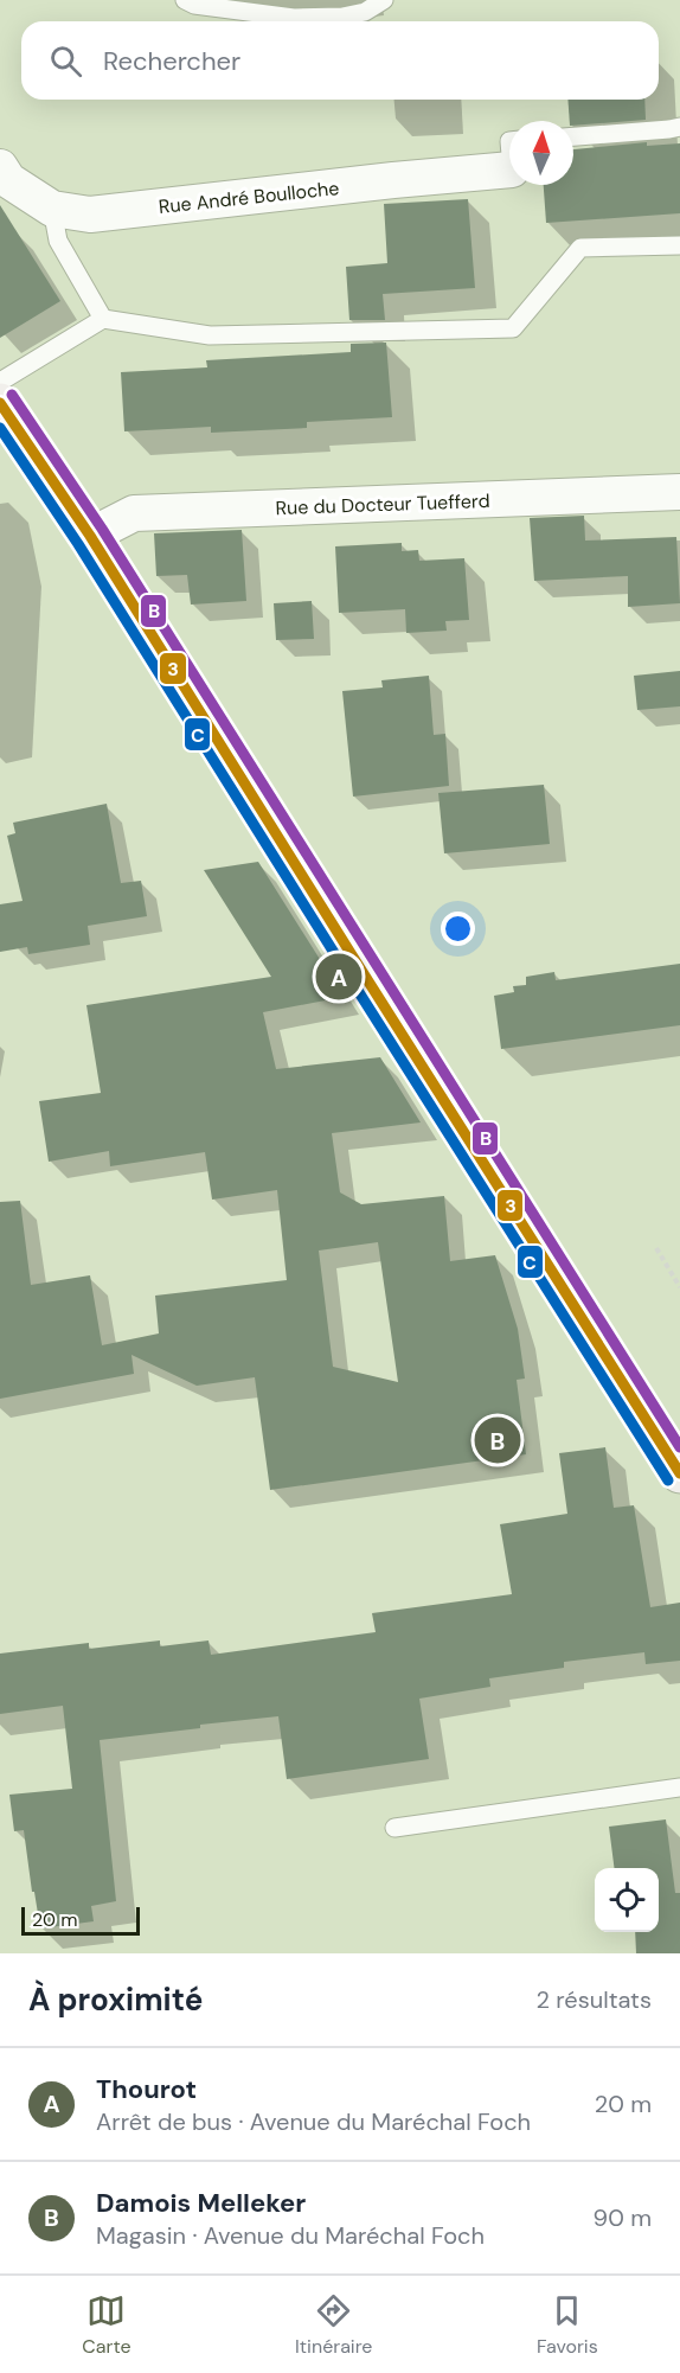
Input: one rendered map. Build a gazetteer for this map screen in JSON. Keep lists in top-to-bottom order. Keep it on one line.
{"streets":{"street":["Rue André Boulloche","Rue du Docteur Tuefferd"]},"lines":["transit line B","transit line 3","transit line C"],"scale_bar":"20 m","north":"top","page":{"search":"Rechercher","pins":["A","B"],"scale":"20 m","heading":["À proximité","2 résultats"],"list":[{"mark":"A","name":"Thourot","note":"Arrêt de bus · Avenue du Maréchal Foch","value":"20 m"},{"mark":"B","name":"Damois Melleker","note":"Magasin · Avenue du Maréchal Foch","value":"90 m"}],"nav":["Carte","Itinéraire","Favoris"]}}
